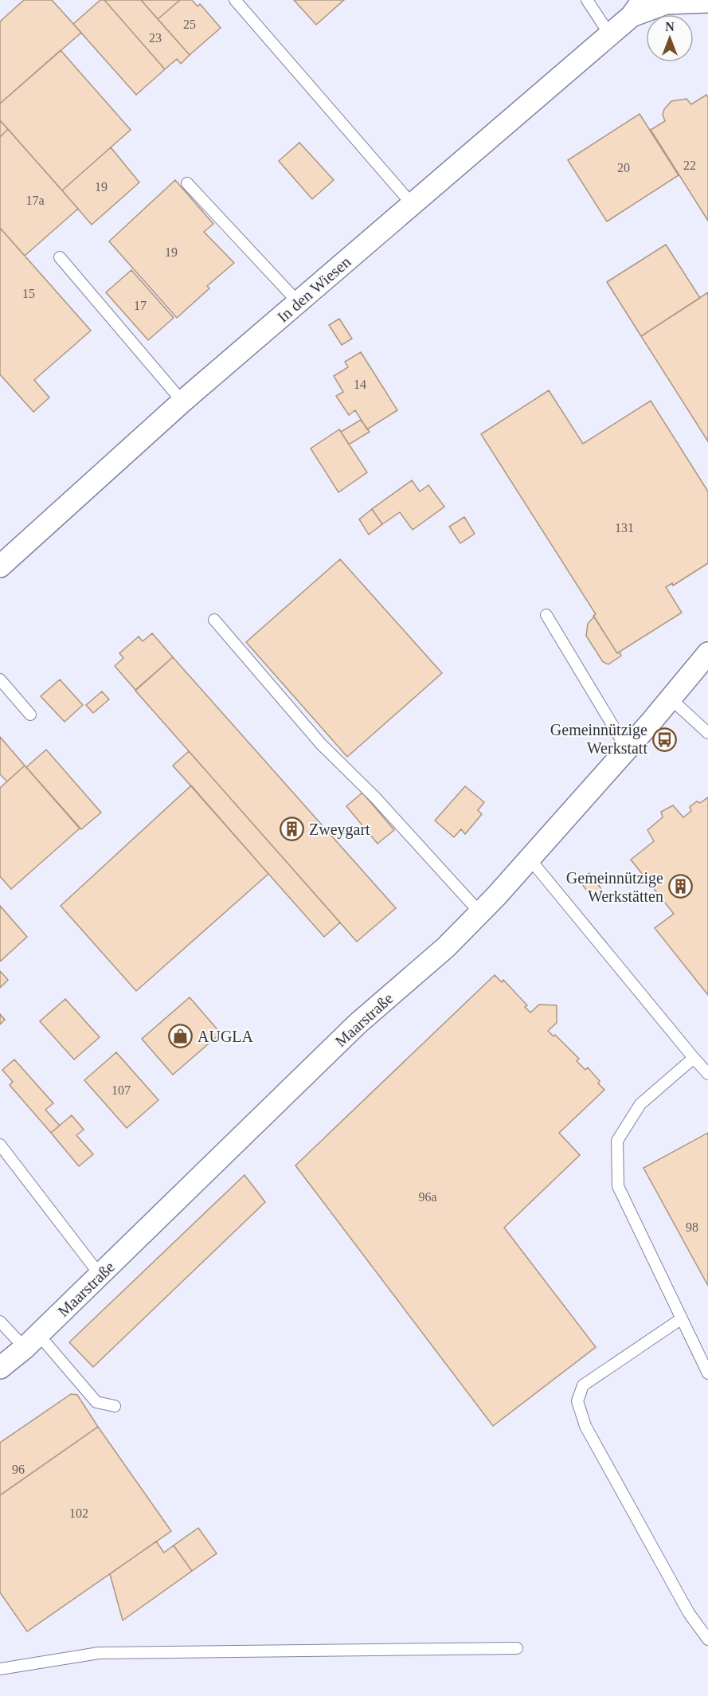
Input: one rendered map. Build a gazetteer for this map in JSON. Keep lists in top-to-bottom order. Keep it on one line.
{"streets":{"street":["In den Wiesen","Maarstraße"]},"places":{"bus stop":["Gemeinnützige Werkstatt"],"building":["Zweygart","Gemeinnützige Werkstätten"],"shop":["AUGLA"]},"house_numbers":["25","23","22","20","19","17a","19","15","17","14","131","107","96a","98","96","102"],"north":"top"}
